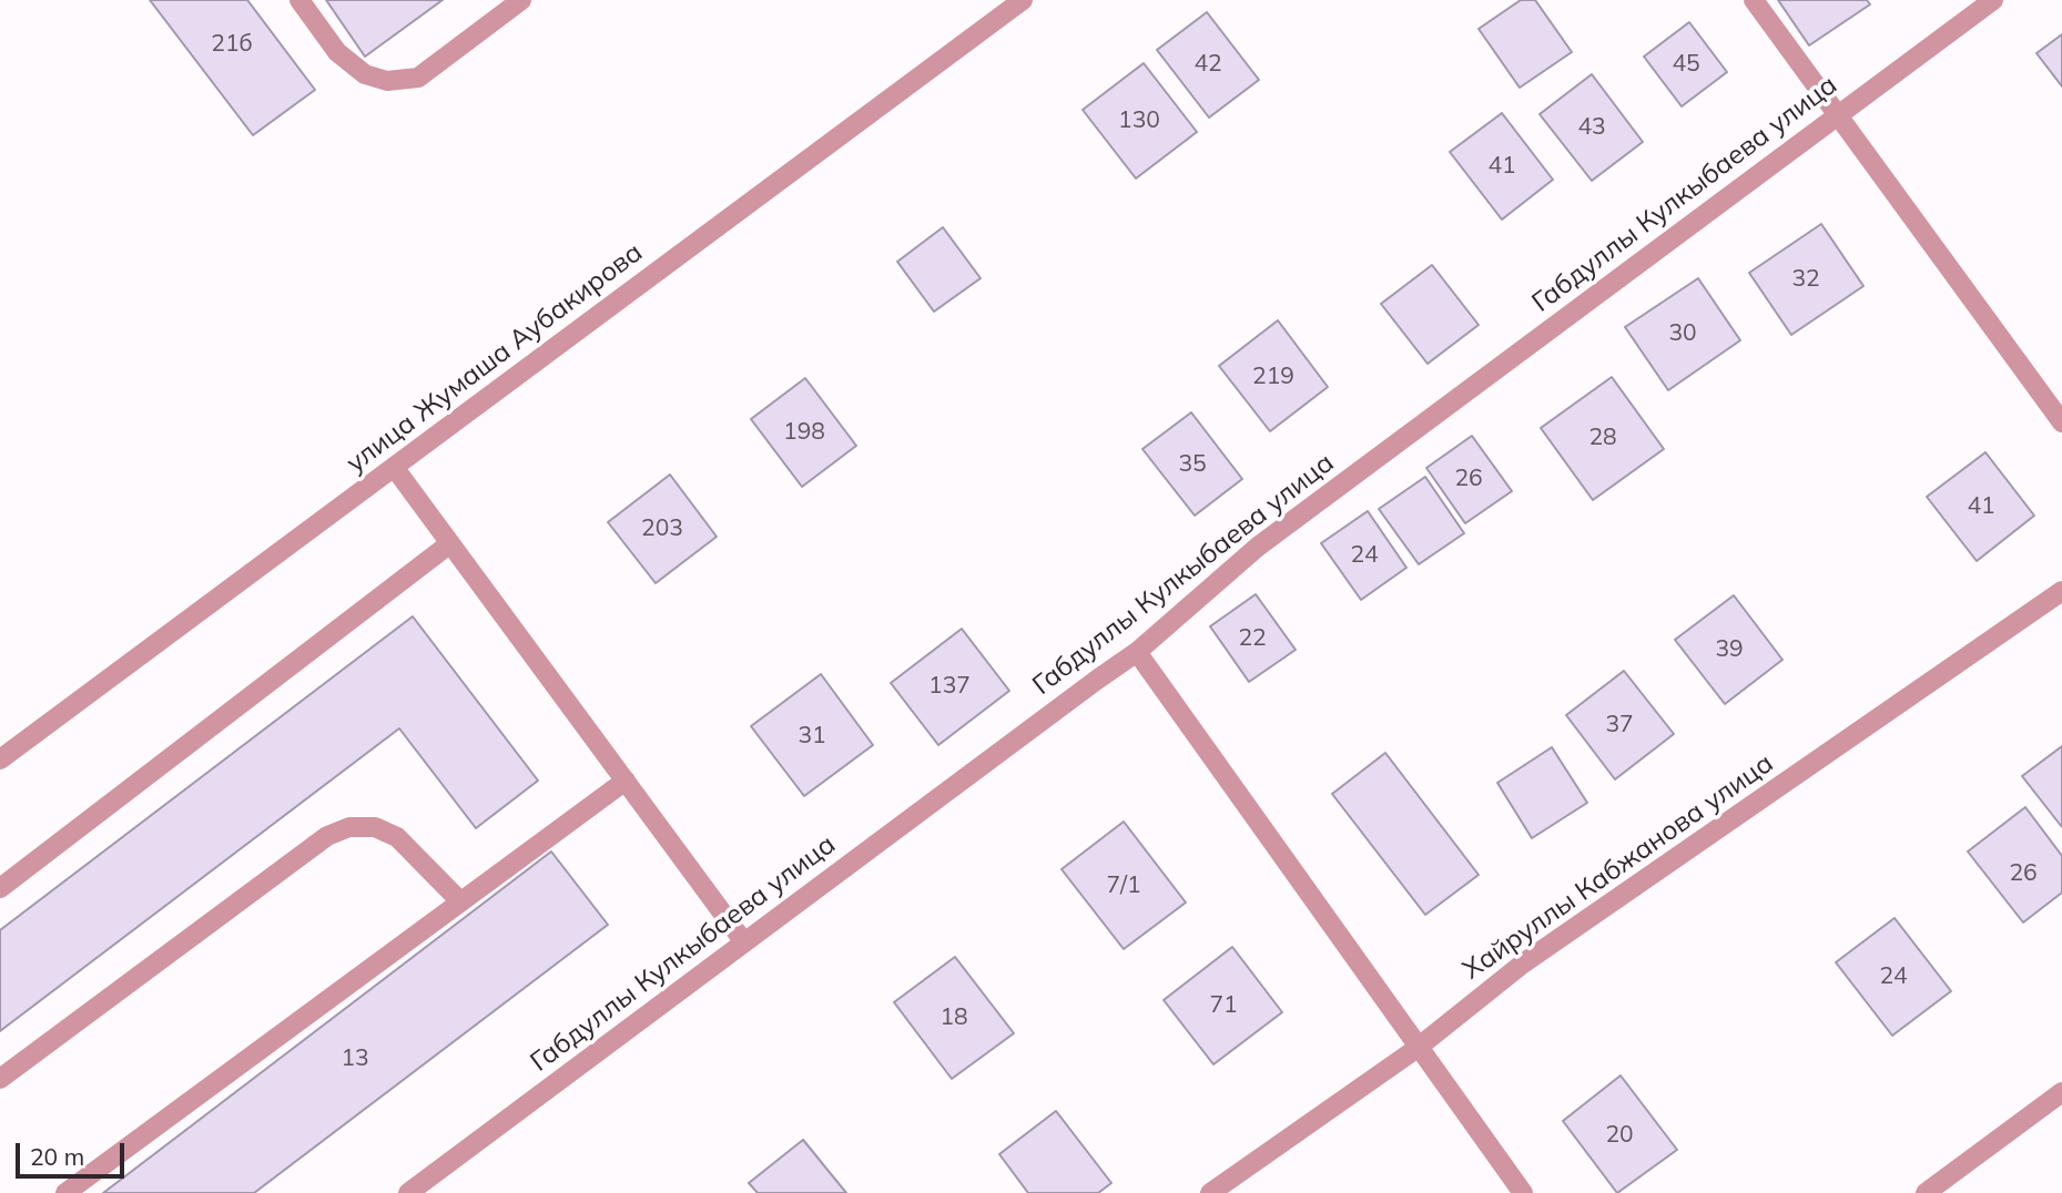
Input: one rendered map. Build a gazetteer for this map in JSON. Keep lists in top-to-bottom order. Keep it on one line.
{"streets":{"street":["Габдуллы Кулкыбаева улица","улица Жумаша Аубакирова","Хайруллы Кабжанова улица"]},"house_numbers":["21б","42","45","130","43","41","32","30","219","198","28","35","26","41","203","24","22","39","137","37","31","26","7/1","24","71","18","13","20"],"scale_bar":"20 m"}
